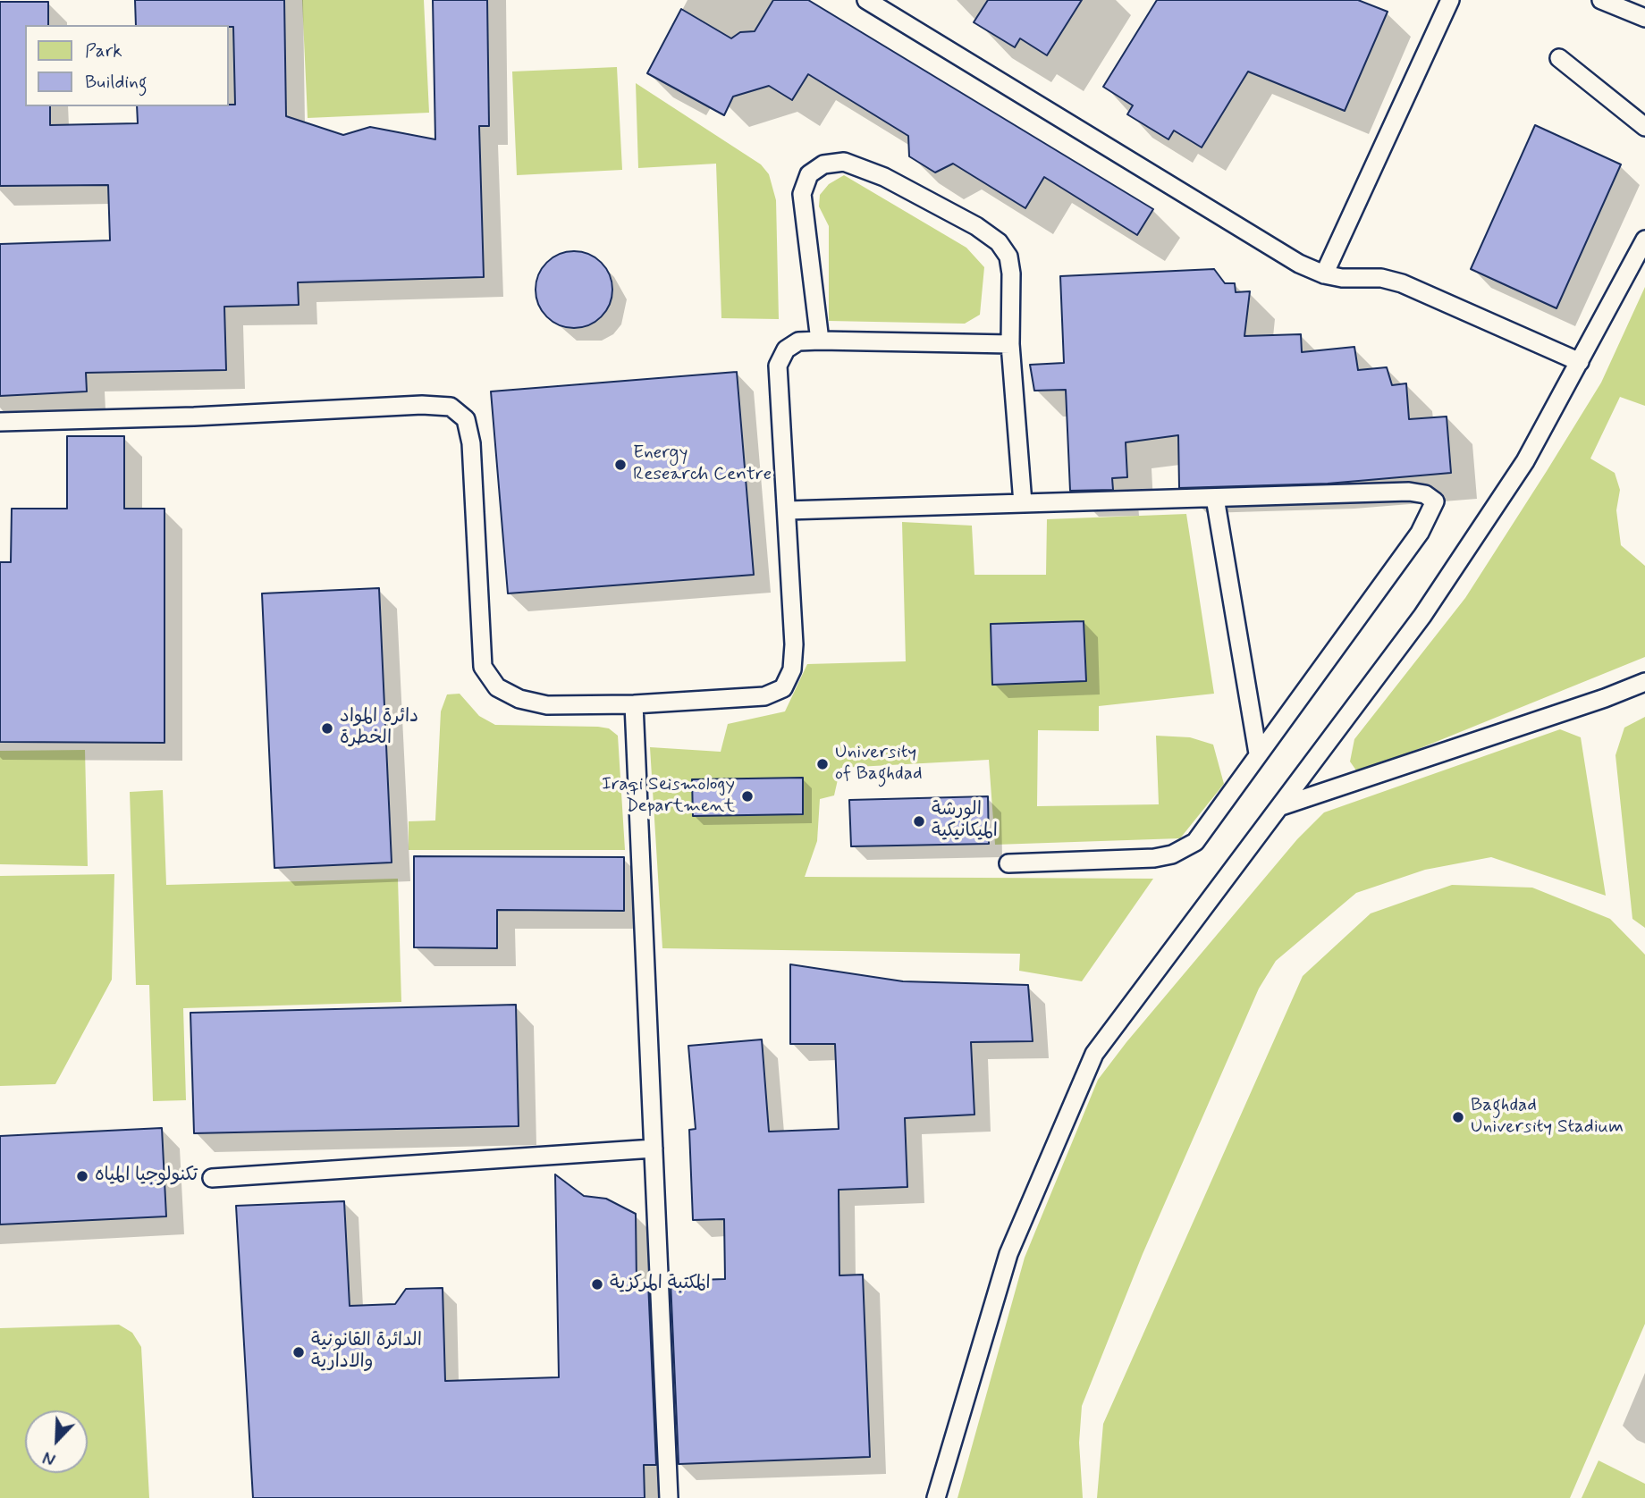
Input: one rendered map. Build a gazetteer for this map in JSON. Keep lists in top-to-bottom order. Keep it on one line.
{"places":["Energy Research Centre","دائرة المواد الخطرة","University of Baghdad","Iraqi Seismology Department","الورشة الميكانيكية","Baghdad University Stadium","تكنولوجيا المياه","المكتبة المركزية","الدائرة القانونية والادارية"],"legend":["Park","Building"],"north":"bottom left"}
